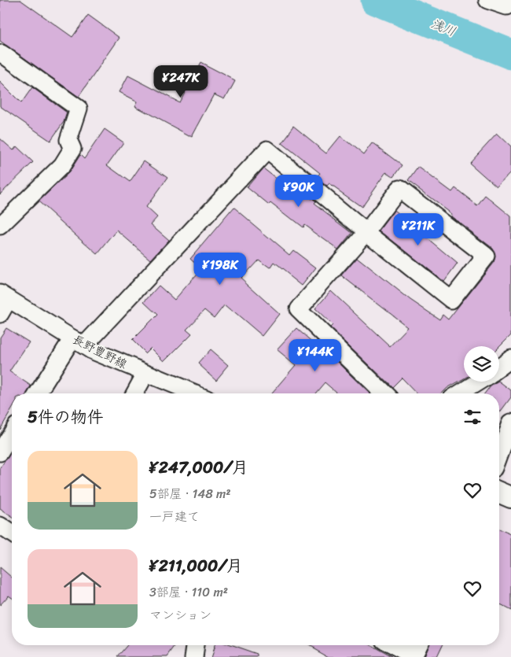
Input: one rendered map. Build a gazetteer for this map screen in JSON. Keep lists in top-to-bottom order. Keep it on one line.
{"streets":{"street":["長野豊野線"]},"water":["浅川"],"page":{"price":["¥247K","¥90K","¥211K","¥198K","¥144K"],"heading":"5件の物件","list":[{"name":"¥247,000/月","note":"5部屋 · 148 m² · 一戸建て"},{"name":"¥211,000/月","note":"3部屋 · 110 m² · マンション"}]}}
